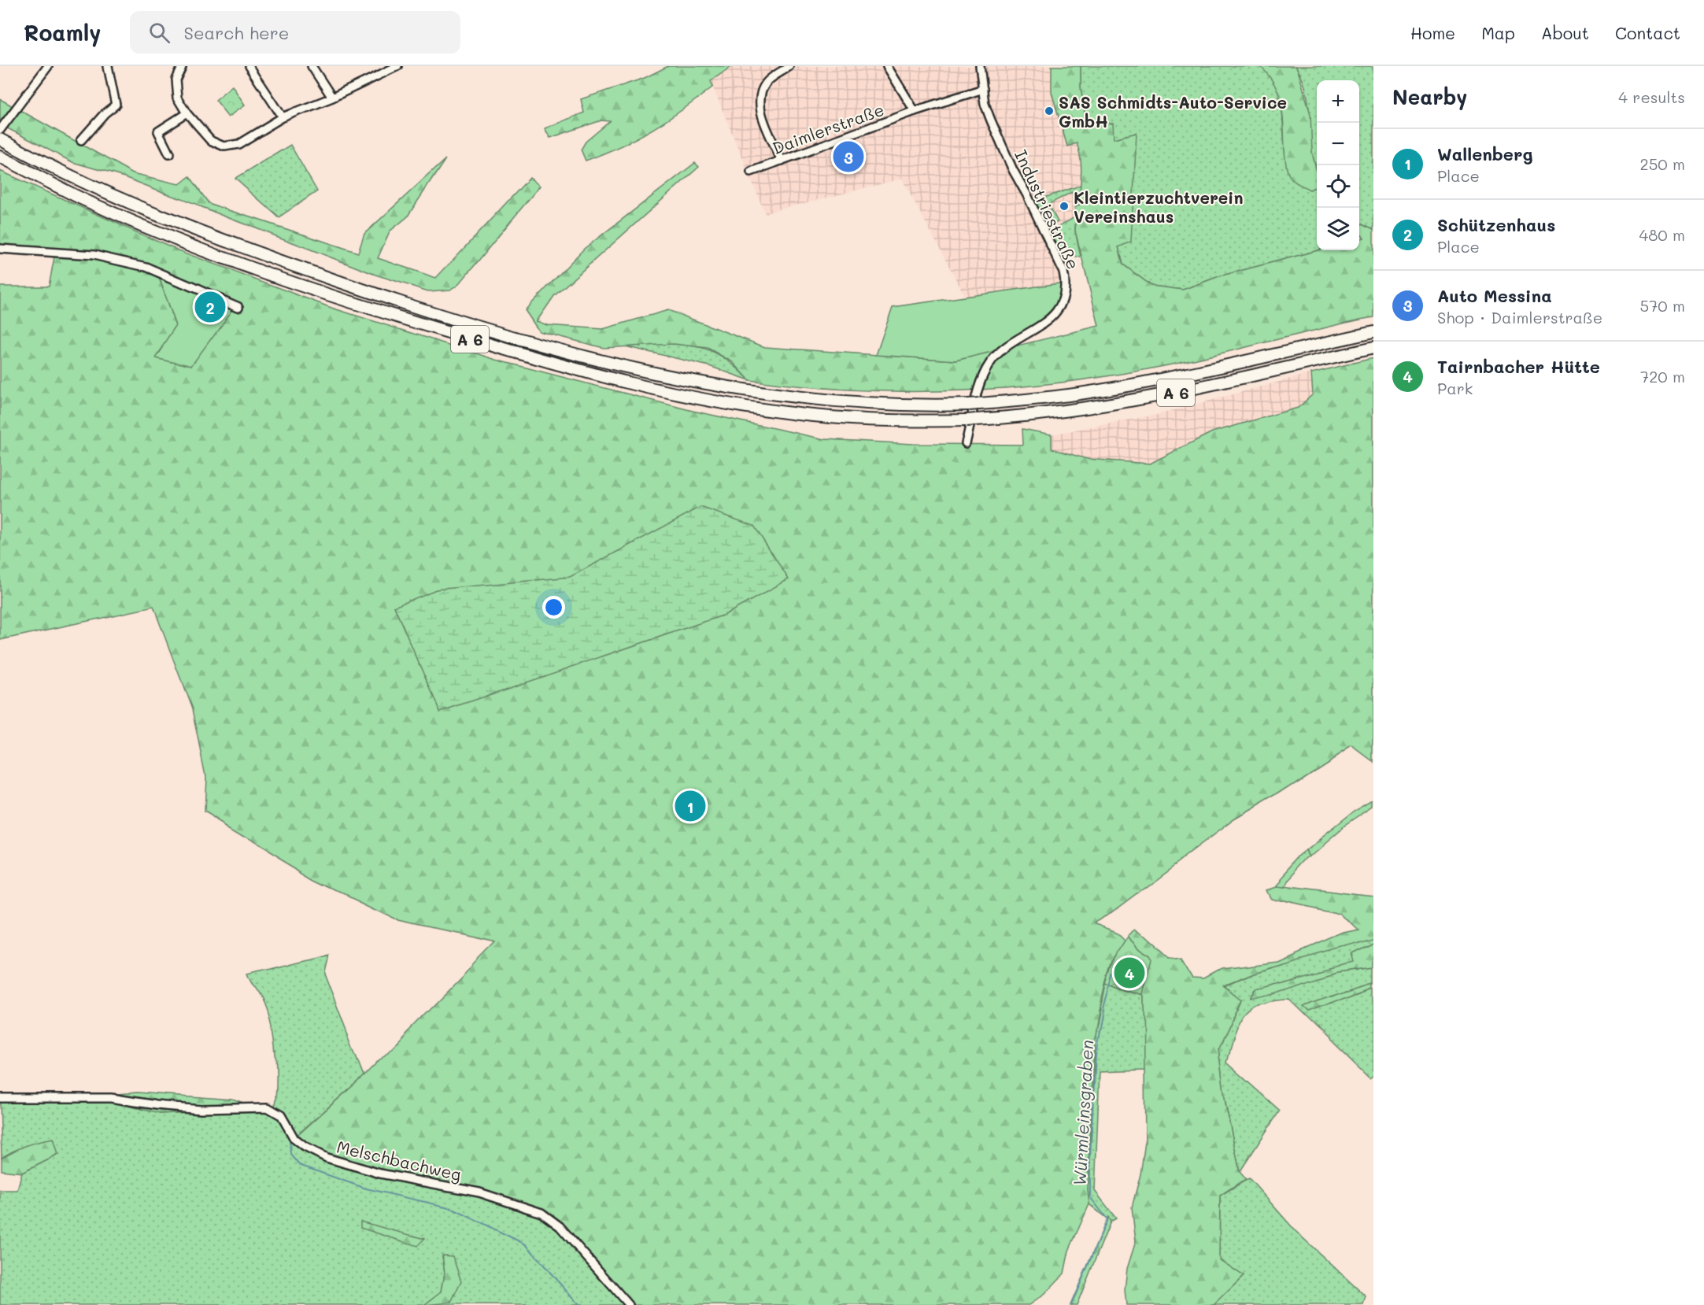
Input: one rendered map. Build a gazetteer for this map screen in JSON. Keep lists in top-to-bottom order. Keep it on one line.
{"streets":{"highway":["A 6"],"street":["Daimlerstraße","Industriestraße","Melschbachweg"]},"crossings":[["Daimlerstraße","Industriestraße"]],"water":["Würmleinsgraben"],"places":["SAS Schmidts-Auto-Service GmbH","Kleintierzuchtverein Vereinshaus"],"page":{"header":"Roamly","search":"Search here","nav":["Home","Map","About","Contact"],"heading":["Nearby","4 results"],"map_buttons":["+","−"],"list":[{"mark":"1","name":"Wallenberg","note":"Place","value":"250 m"},{"mark":"2","name":"Schützenhaus","note":"Place","value":"480 m"},{"mark":"3","name":"Auto Messina","note":"Shop · Daimlerstraße","value":"570 m"},{"mark":"4","name":"Tairnbacher Hütte","note":"Park","value":"720 m"}],"pins":["3","2","1","4"]}}
